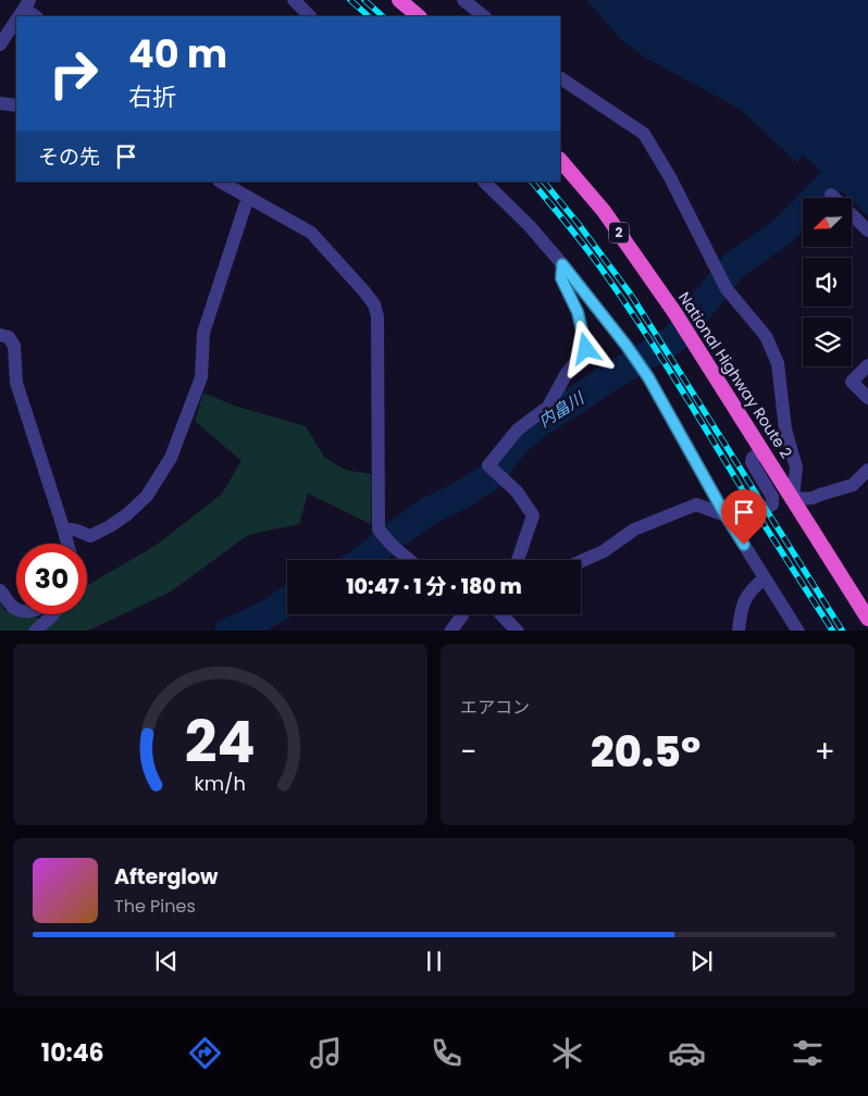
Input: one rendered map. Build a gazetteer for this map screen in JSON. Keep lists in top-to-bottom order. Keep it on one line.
{"streets":{"highway":["2","National Highway Route 2"]},"water":["内畠川"],"north":"bottom left","page":{"turn":["40 m","右折"],"then":"その先","limit":"30","trip":"10:47 · 1 分 · 180 m","tile":"エアコン","heat":["−","20.5°","+"],"song":["Afterglow","The Pines"],"tabs":"10:46","gauge":["24","km/h"]}}
